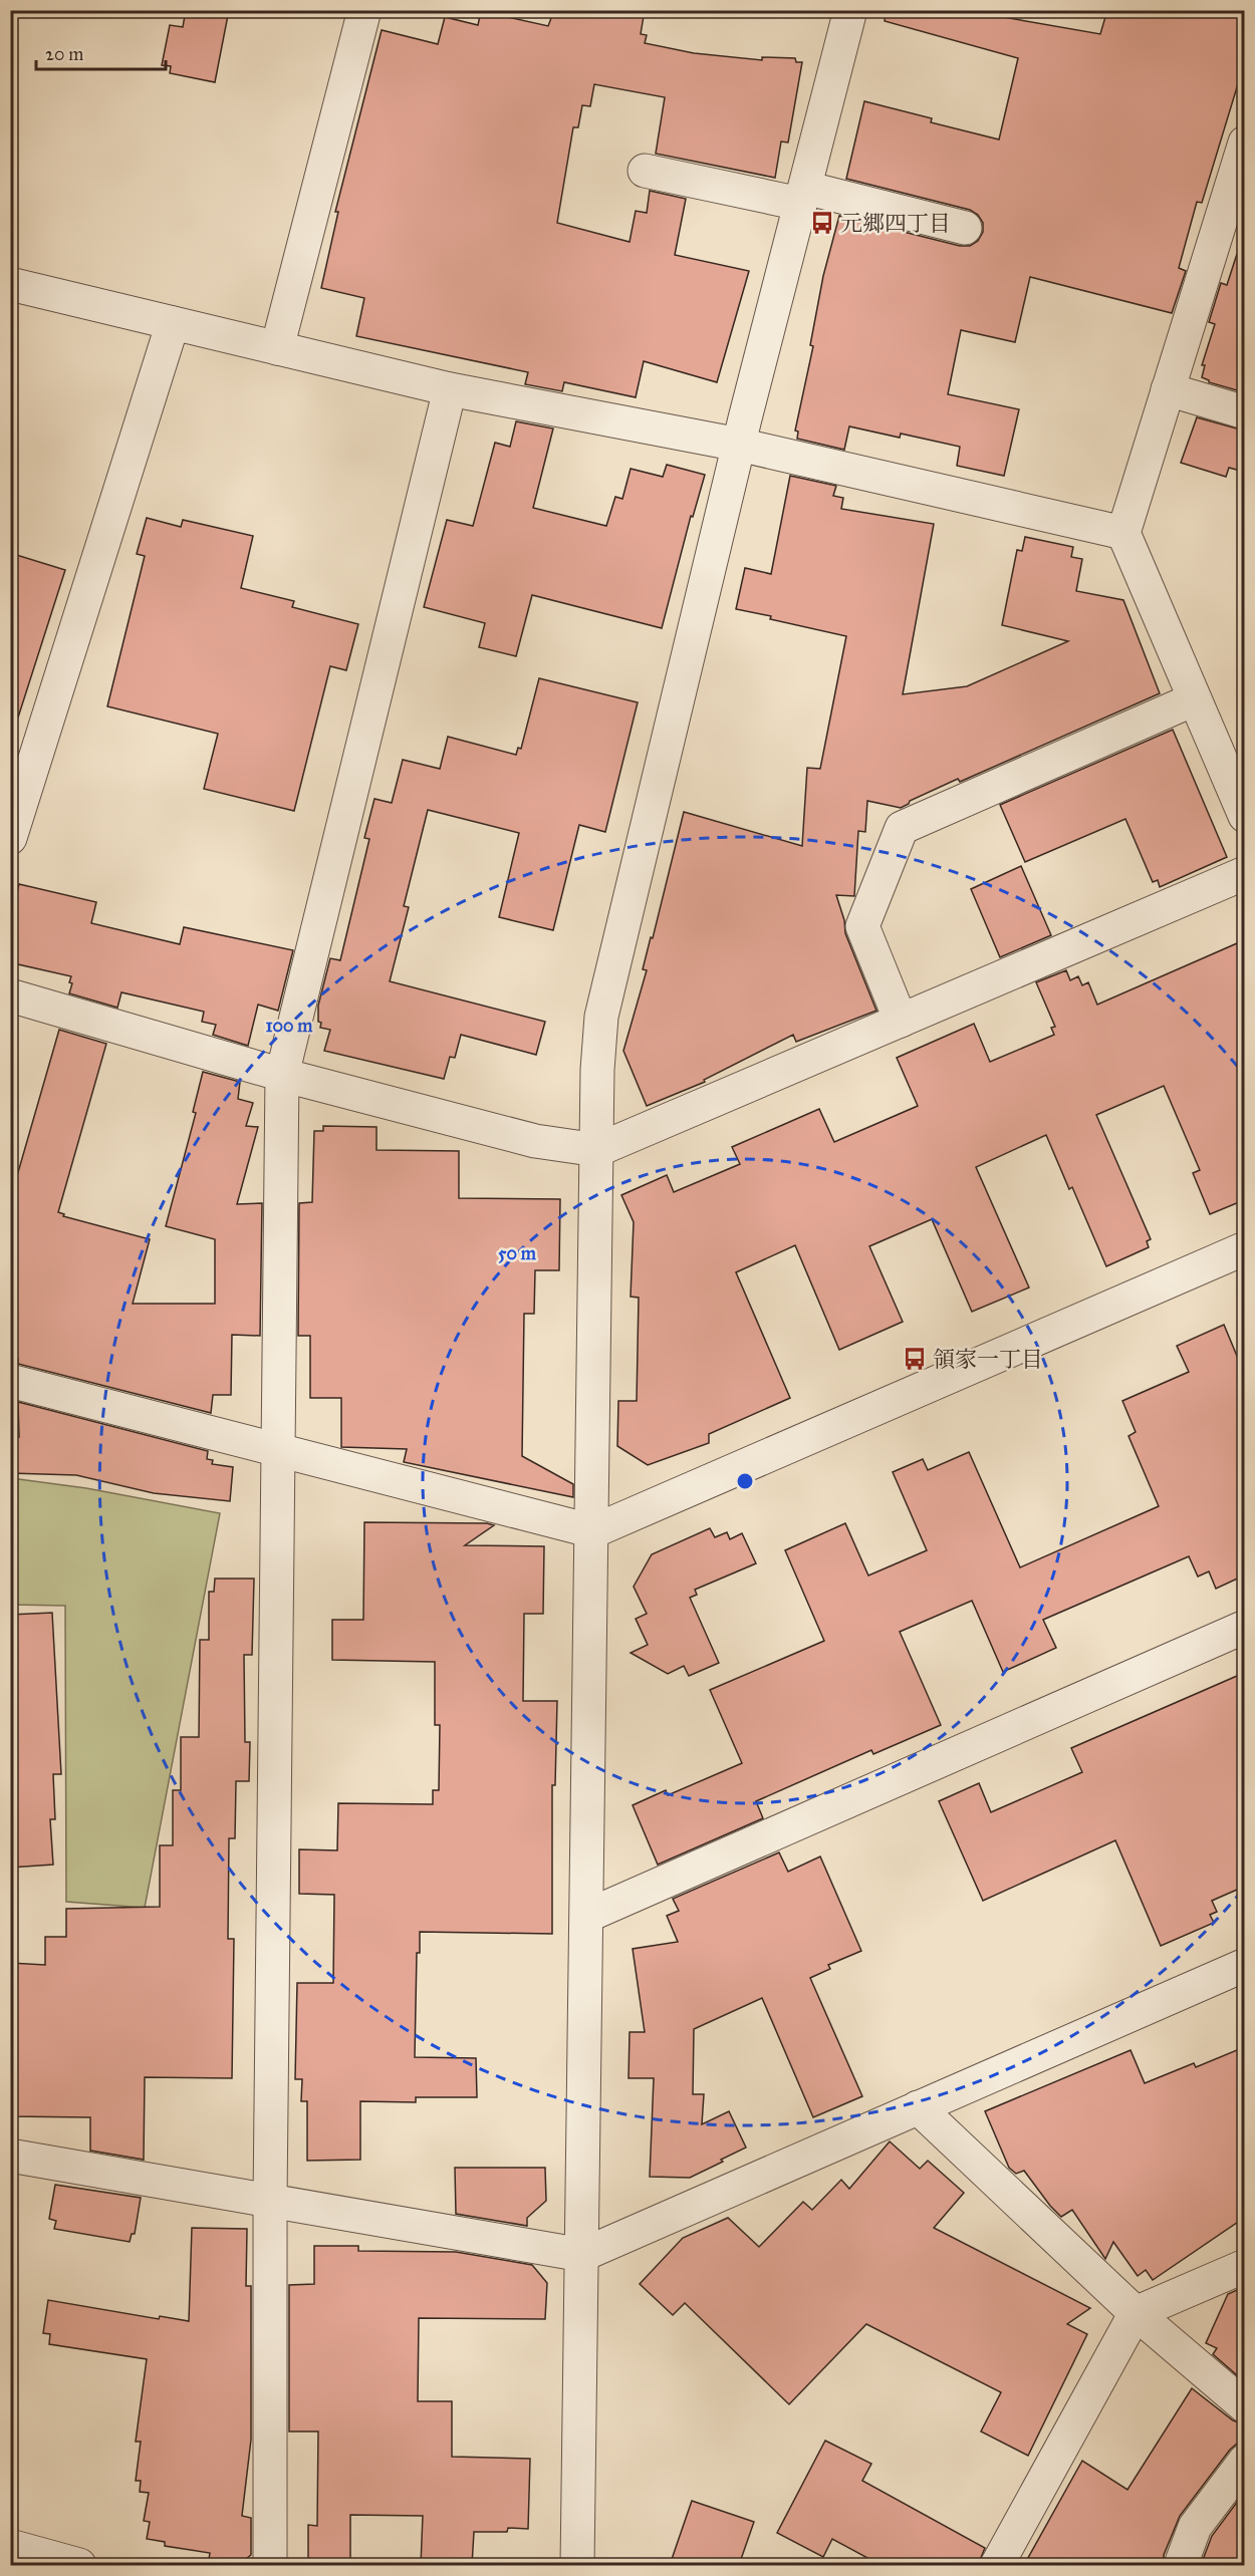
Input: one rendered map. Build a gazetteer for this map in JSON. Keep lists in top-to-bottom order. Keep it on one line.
{"places":{"bus stop":["元郷四丁目","領家一丁目"]},"scale_bar":"20 m","rings":["100 m","50 m"]}
